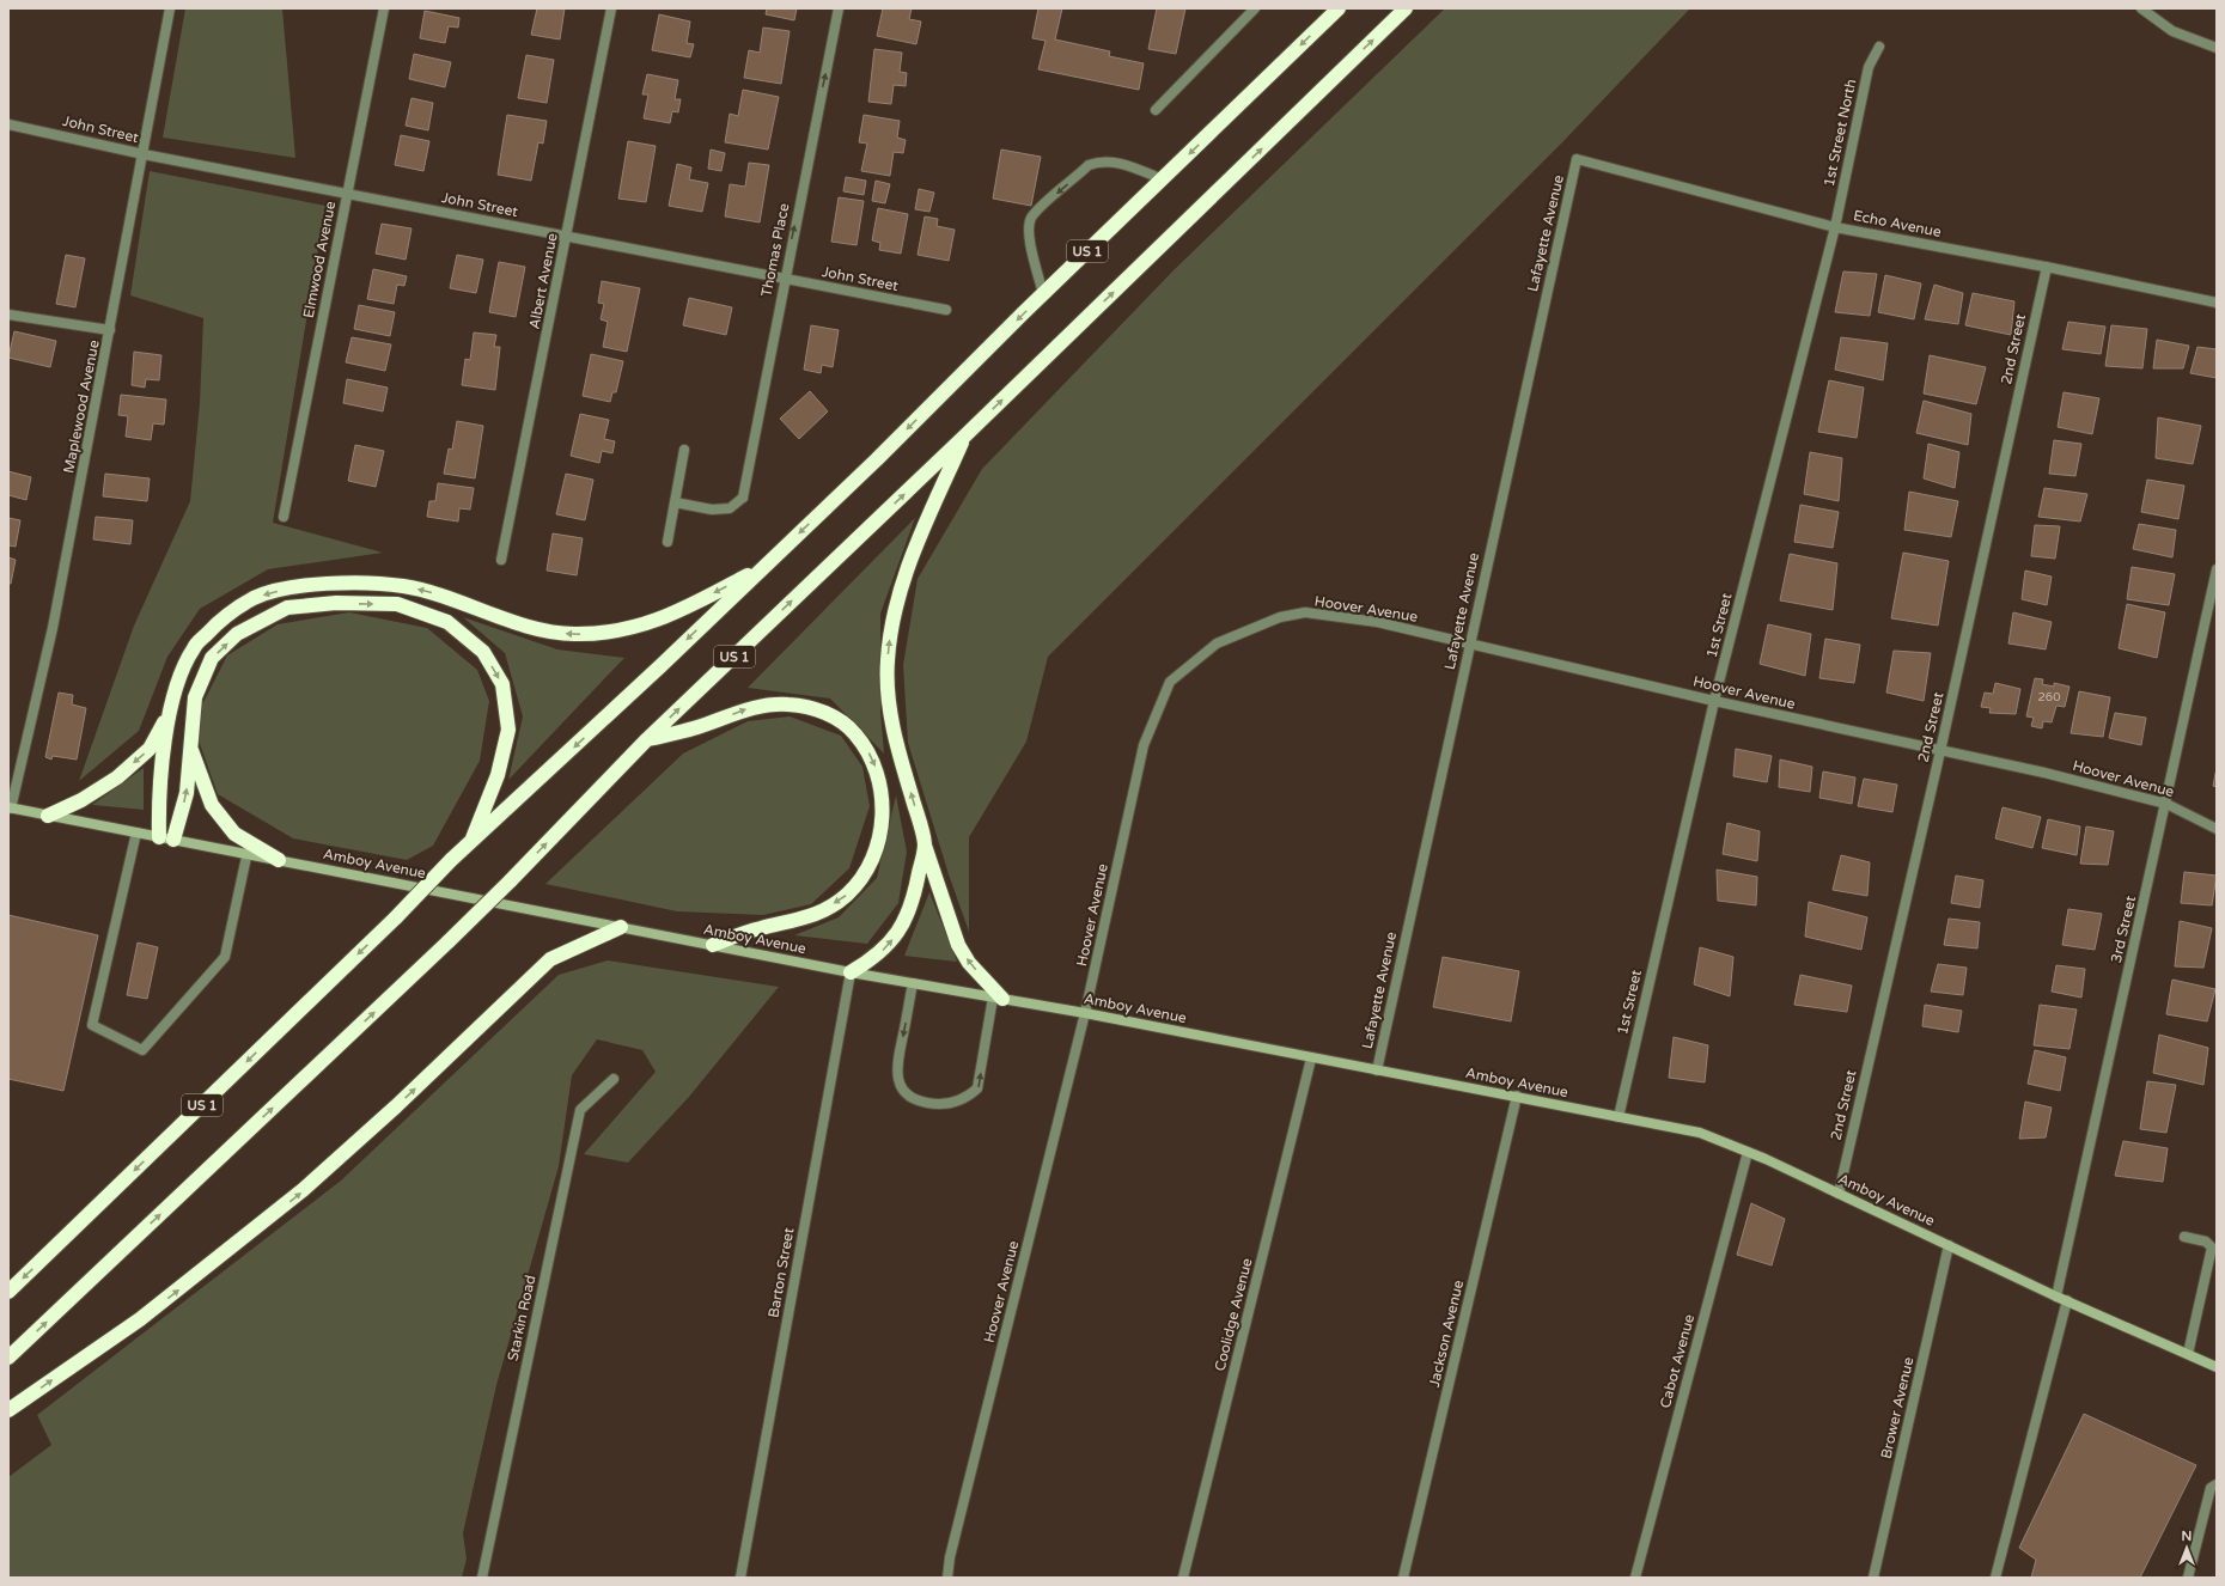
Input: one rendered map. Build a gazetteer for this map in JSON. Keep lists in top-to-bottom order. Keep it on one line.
{"streets":{"highway":["US 1"],"street":["John Street","1st Street North","Echo Avenue","Lafayette Avenue","Thomas Place","Elmwood Avenue","Albert Avenue","2nd Street","Maplewood Avenue","Hoover Avenue","1st Street","Amboy Avenue","3rd Street","Barton Street","Coolidge Avenue","Starkin Road","Jackson Avenue","Cabot Avenue","Brower Avenue"]},"crossings":[["John Street","Thomas Place"],["John Street","Elmwood Avenue"],["John Street","Albert Avenue"],["John Street","Maplewood Avenue"],["1st Street North","Echo Avenue"],["1st Street North","1st Street"],["Echo Avenue","Lafayette Avenue"],["Echo Avenue","2nd Street"],["Echo Avenue","1st Street"],["Lafayette Avenue","Hoover Avenue"],["Lafayette Avenue","Amboy Avenue"],["US 1","Amboy Avenue"],["2nd Street","Hoover Avenue"],["2nd Street","Amboy Avenue"],["Hoover Avenue","1st Street"],["Hoover Avenue","Amboy Avenue"],["Hoover Avenue","3rd Street"],["1st Street","Amboy Avenue"],["Amboy Avenue","3rd Street"],["Amboy Avenue","Barton Street"],["Amboy Avenue","Coolidge Avenue"],["Amboy Avenue","Jackson Avenue"],["Amboy Avenue","Cabot Avenue"],["Amboy Avenue","Brower Avenue"]],"one_way":["Thomas Place"],"house_numbers":["260"],"north":"top"}
